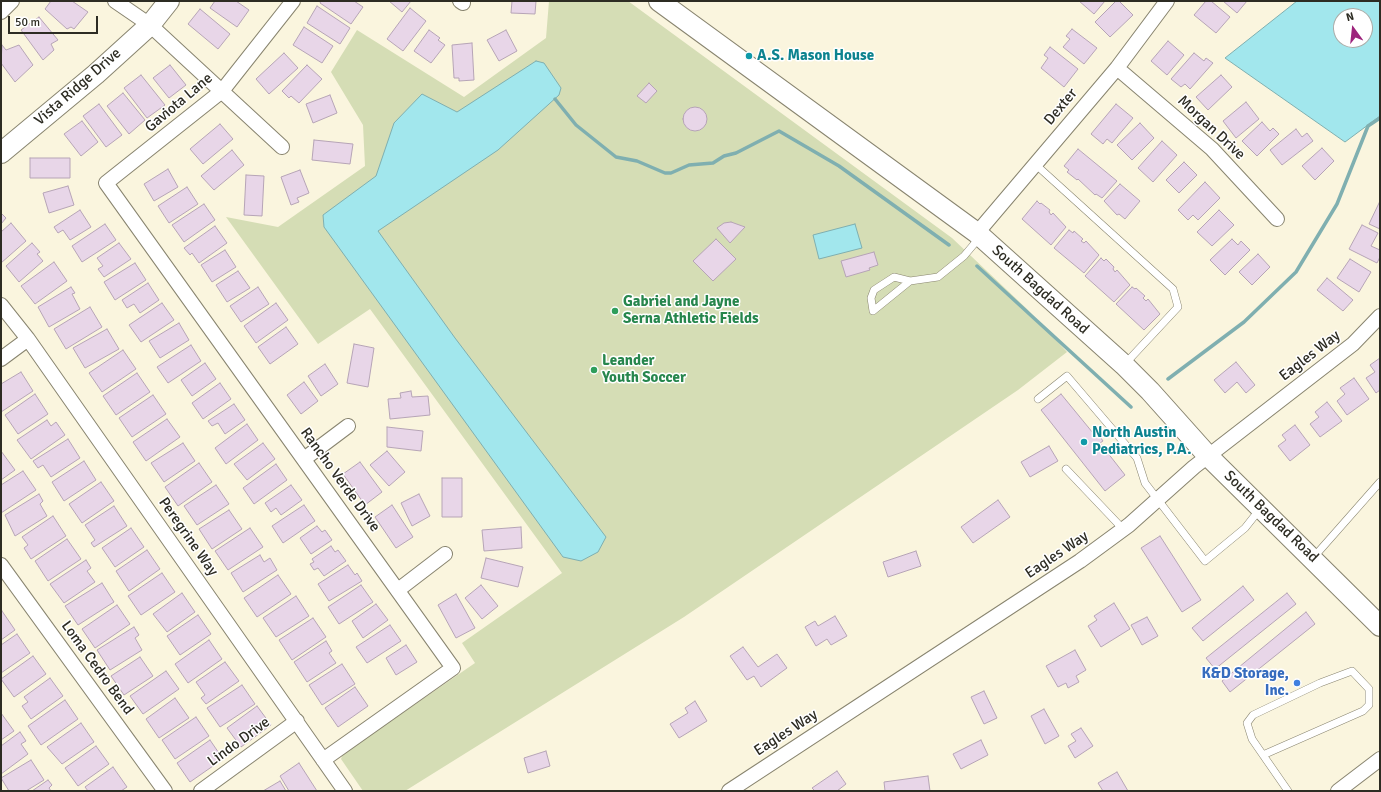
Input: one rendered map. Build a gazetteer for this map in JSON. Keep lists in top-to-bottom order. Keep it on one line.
{"streets":{"main road":["Vista Ridge Drive","South Bagdad Road"],"street":["Gaviota Lane","Dexter","Morgan Drive","Eagles Way","Rancho Verde Drive","Peregrine Way","Loma Cedro Bend","Lindo Drive"]},"crossings":[["Gaviota Lane","Rancho Verde Drive"],["Dexter","Morgan Drive"],["Dexter","South Bagdad Road"],["South Bagdad Road","Eagles Way"],["Rancho Verde Drive","Peregrine Way"],["Peregrine Way","Lindo Drive"]],"places":["A.S. Mason House","Gabriel and Jayne Serna Athletic Fields","Leander Youth Soccer","North Austin Pediatrics, P.A.","K&D Storage, Inc."],"scale_bar":"50 m","north":"top"}
